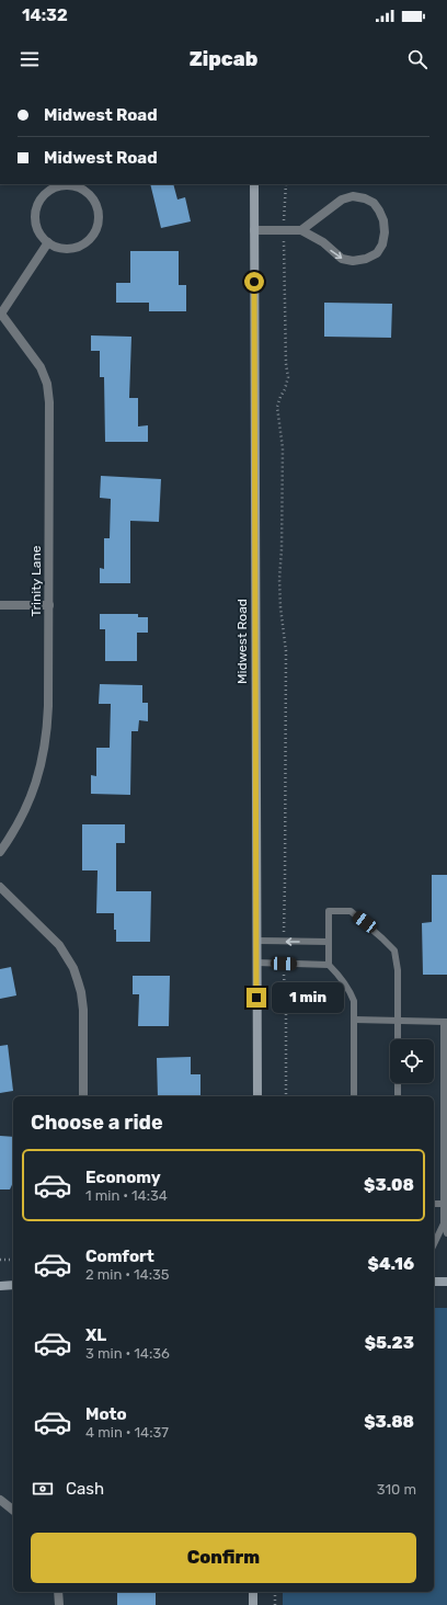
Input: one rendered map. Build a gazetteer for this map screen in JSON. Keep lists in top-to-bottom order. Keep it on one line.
{"streets":{"main road":["Midwest Road"],"street":["Trinity Lane"]},"page":{"status":"14:32","header":"Zipcab","banner":["Midwest Road","Midwest Road"],"bubble":"1 min","heading":"Choose a ride","list":[{"name":"Economy","note":"1 min · 14:34","value":"$3.08"},{"name":"Comfort","note":"2 min · 14:35","value":"$4.16"},{"name":"XL","note":"3 min · 14:36","value":"$5.23"},{"name":"Moto","note":"4 min · 14:37","value":"$3.88"}],"pay":["Cash","310 m"],"buttons":"Confirm"}}
